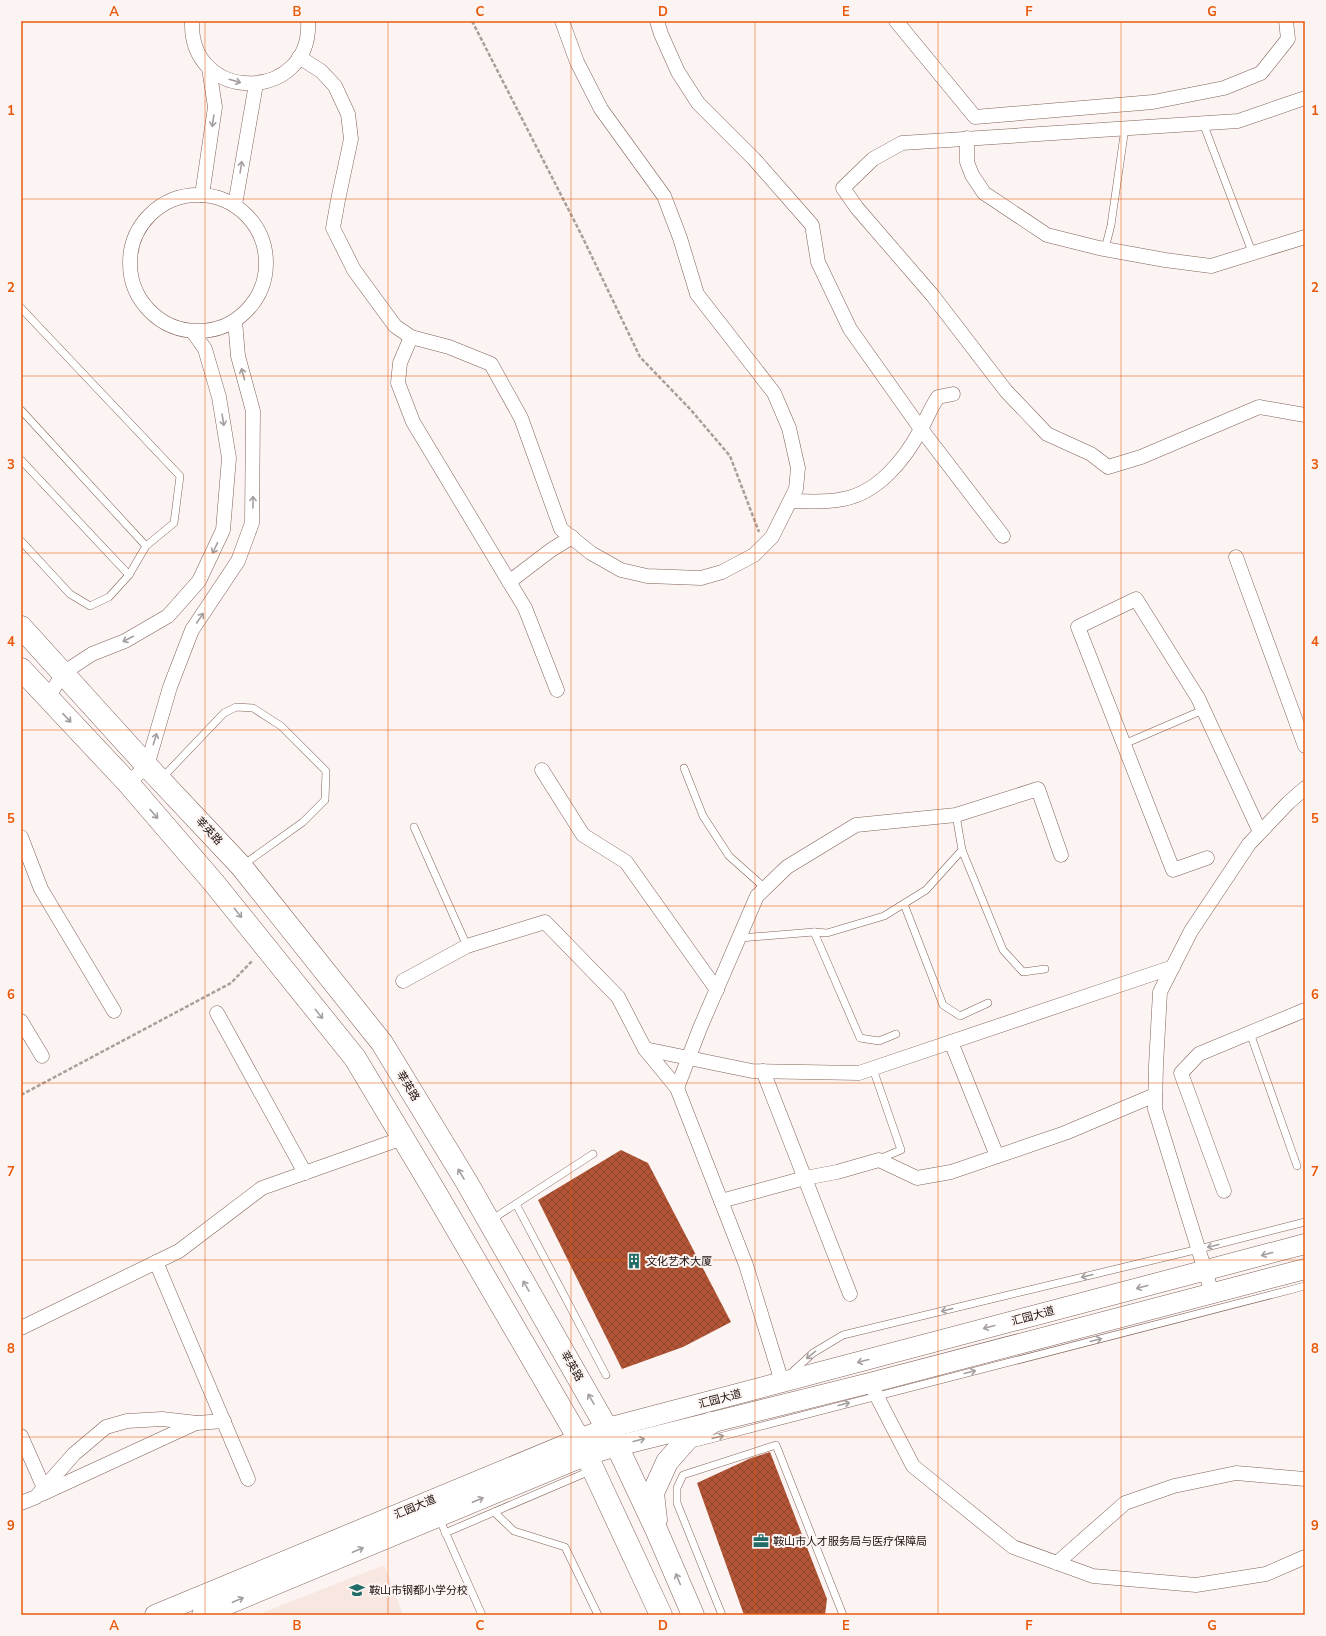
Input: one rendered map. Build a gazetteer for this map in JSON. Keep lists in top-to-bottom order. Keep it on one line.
{"streets":{"main road":["莘英路","汇园大道"]},"crossings":[["莘英路","汇园大道"]],"places":{"building":["文化艺术大厦"],"office":["鞍山市人才服务局与医疗保障局"],"school or university":["鞍山市钢都小学分校"]},"grid":{"columns":["A","B","C","D","E","F","G"],"rows":["1","2","3","4","5","6","7","8","9"]}}
